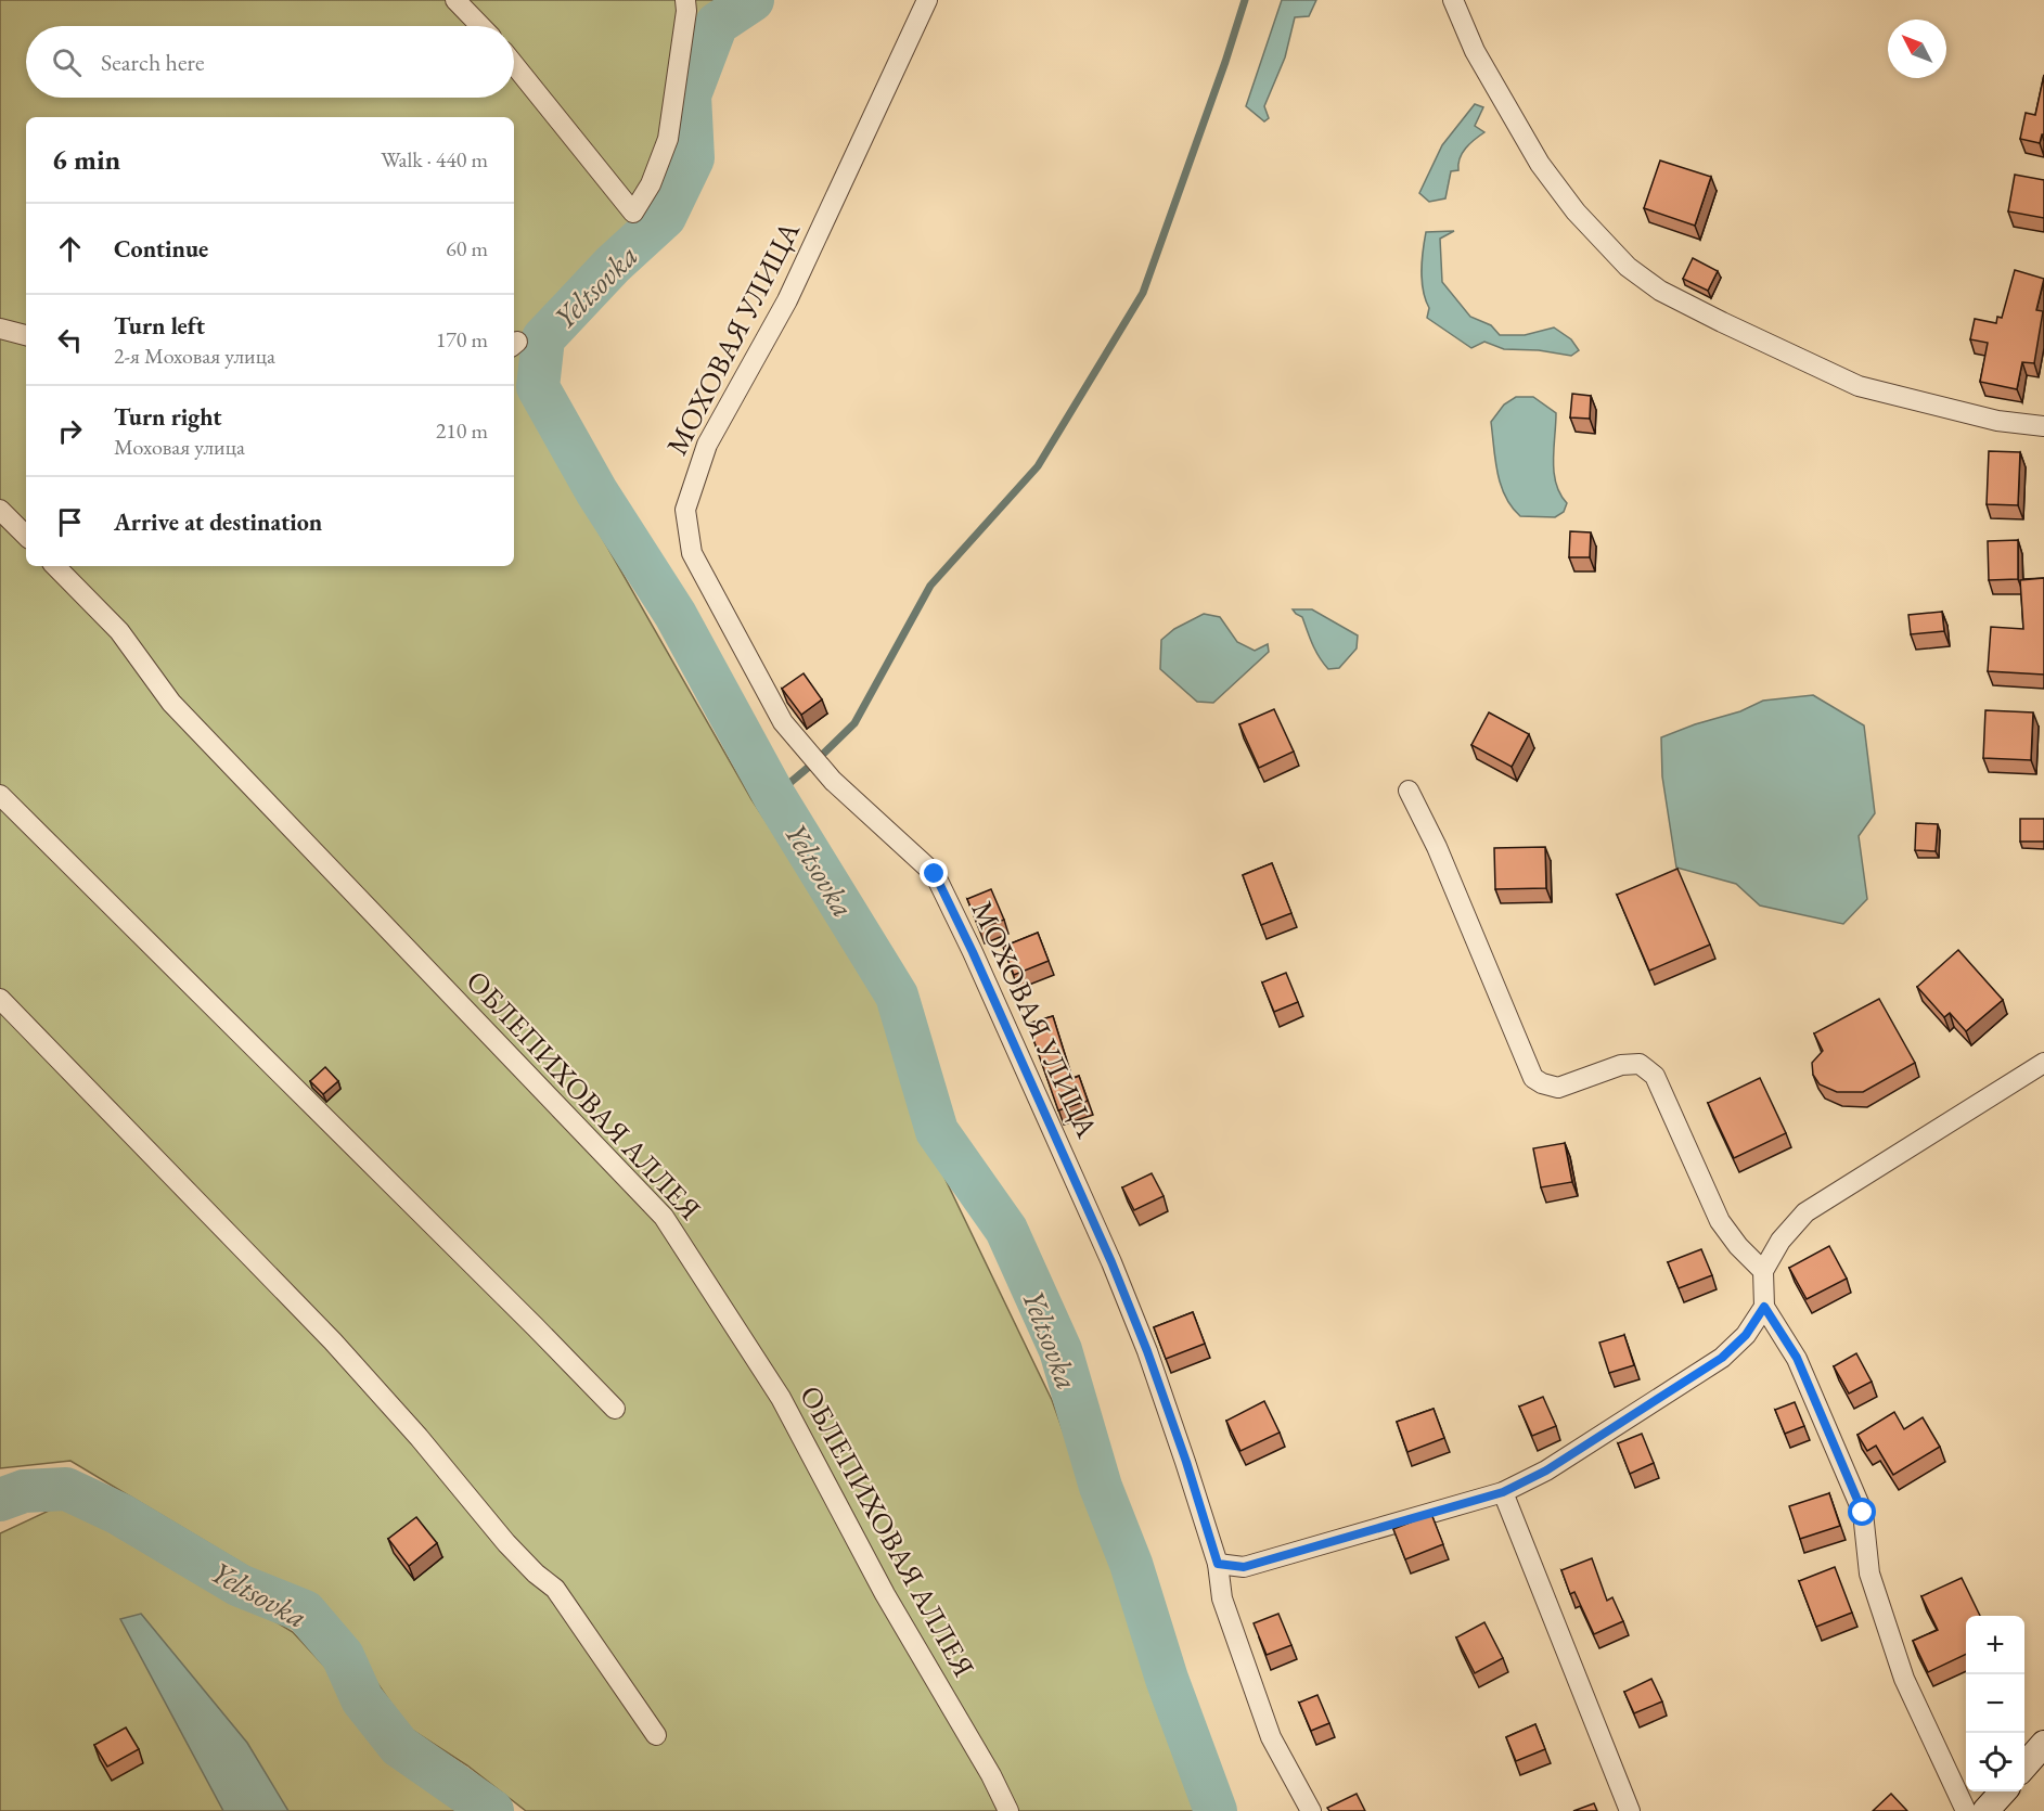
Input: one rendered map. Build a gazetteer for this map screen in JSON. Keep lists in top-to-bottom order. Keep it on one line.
{"streets":{"street":["МОХОВАЯ УЛИЦА","ОБЛЕПИХОВАЯ АЛЛЕЯ"]},"water":["Yeltsovka"],"north":"top left","page":{"search":"Search here","heading":["6 min","Walk · 440 m"],"list":[["Continue","60 m"],["Turn left","2-я Моховая улица","170 m"],["Turn right","Моховая улица","210 m"],"Arrive at destination"],"map_buttons":["+","−"]}}
